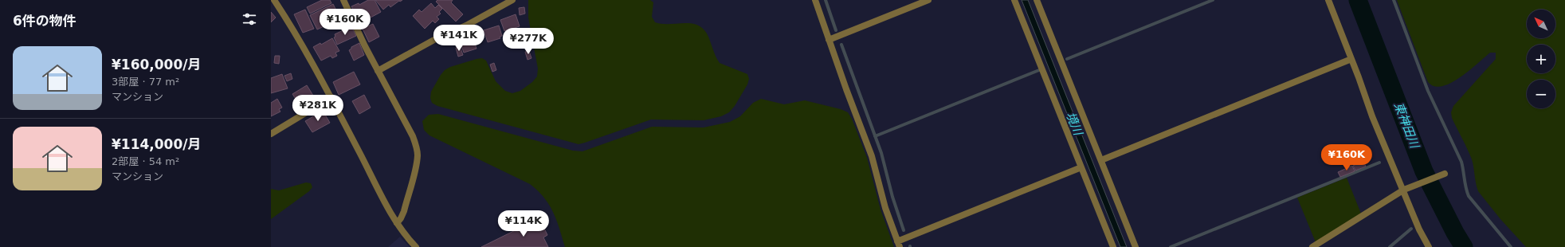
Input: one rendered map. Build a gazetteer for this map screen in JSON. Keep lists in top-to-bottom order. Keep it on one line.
{"water":["境川","東神田川"],"north":"top left","page":{"heading":"6件の物件","price":["¥160K","¥141K","¥277K","¥281K","¥160K","¥114K"],"map_buttons":["+","−"],"list":[{"name":"¥160,000/月","note":"3部屋 · 77 m² · マンション"},{"name":"¥114,000/月","note":"2部屋 · 54 m² · マンション"}]}}
